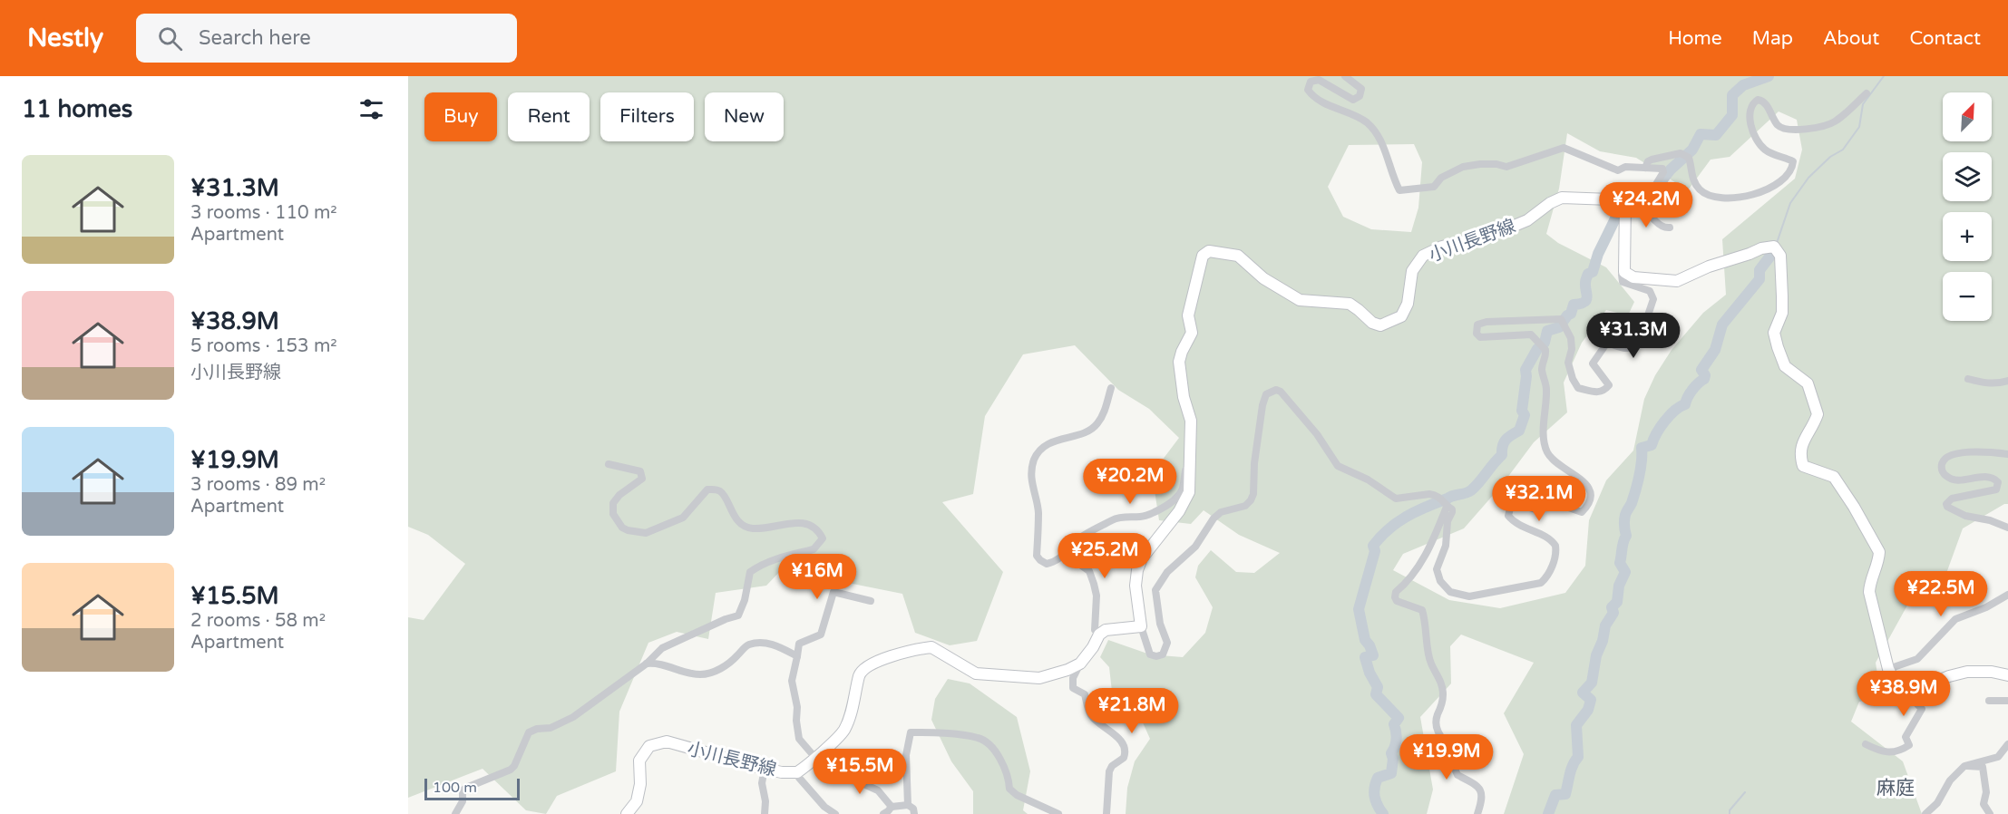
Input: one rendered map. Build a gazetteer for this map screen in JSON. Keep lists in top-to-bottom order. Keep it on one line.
{"streets":{"main road":["小川長野線"]},"districts":["麻庭"],"scale_bar":"100 m","north":"top right","page":{"header":"Nestly","search":"Search here","nav":["Home","Map","About","Contact"],"heading":"11 homes","map_buttons":["+","−"],"chip":["Buy","Rent","Filters","New"],"list":[{"name":"¥31.3M","note":"3 rooms · 110 m² · Apartment"},{"name":"¥38.9M","note":"5 rooms · 153 m² · 小川長野線"},{"name":"¥19.9M","note":"3 rooms · 89 m² · Apartment"},{"name":"¥15.5M","note":"2 rooms · 58 m² · Apartment"}],"price":["¥24.2M","¥31.3M","¥20.2M","¥32.1M","¥25.2M","¥16M","¥22.5M","¥38.9M","¥21.8M","¥19.9M","¥15.5M"],"scale":"100 m"}}
